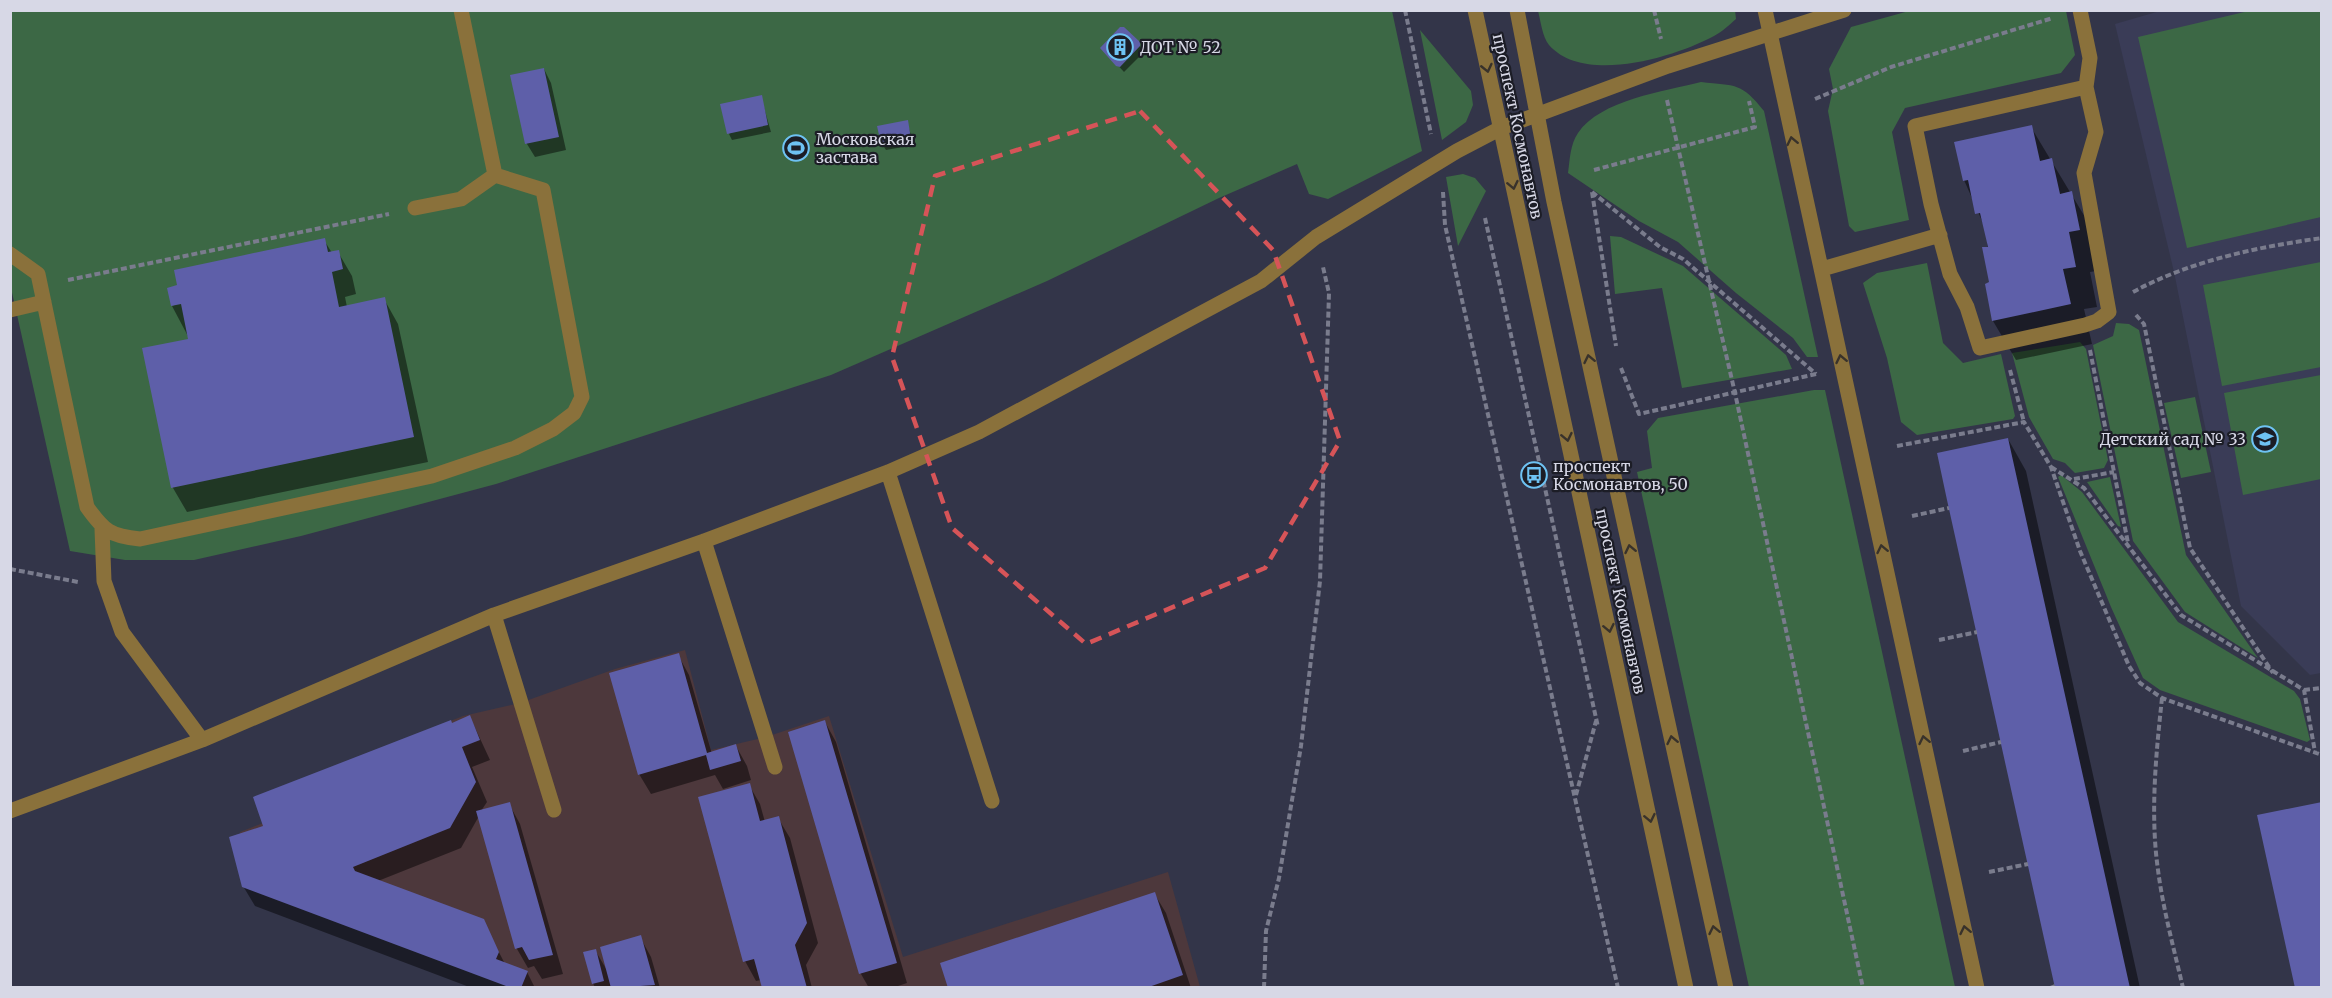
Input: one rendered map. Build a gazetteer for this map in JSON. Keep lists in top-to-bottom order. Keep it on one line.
{"streets":{"street":["проспект Космонавтов"]},"places":{"building":["ДОТ № 52"],"sports":["Московская застава"],"school or university":["Детский сад № 33"],"bus stop":["проспект Космонавтов, 50"]}}
